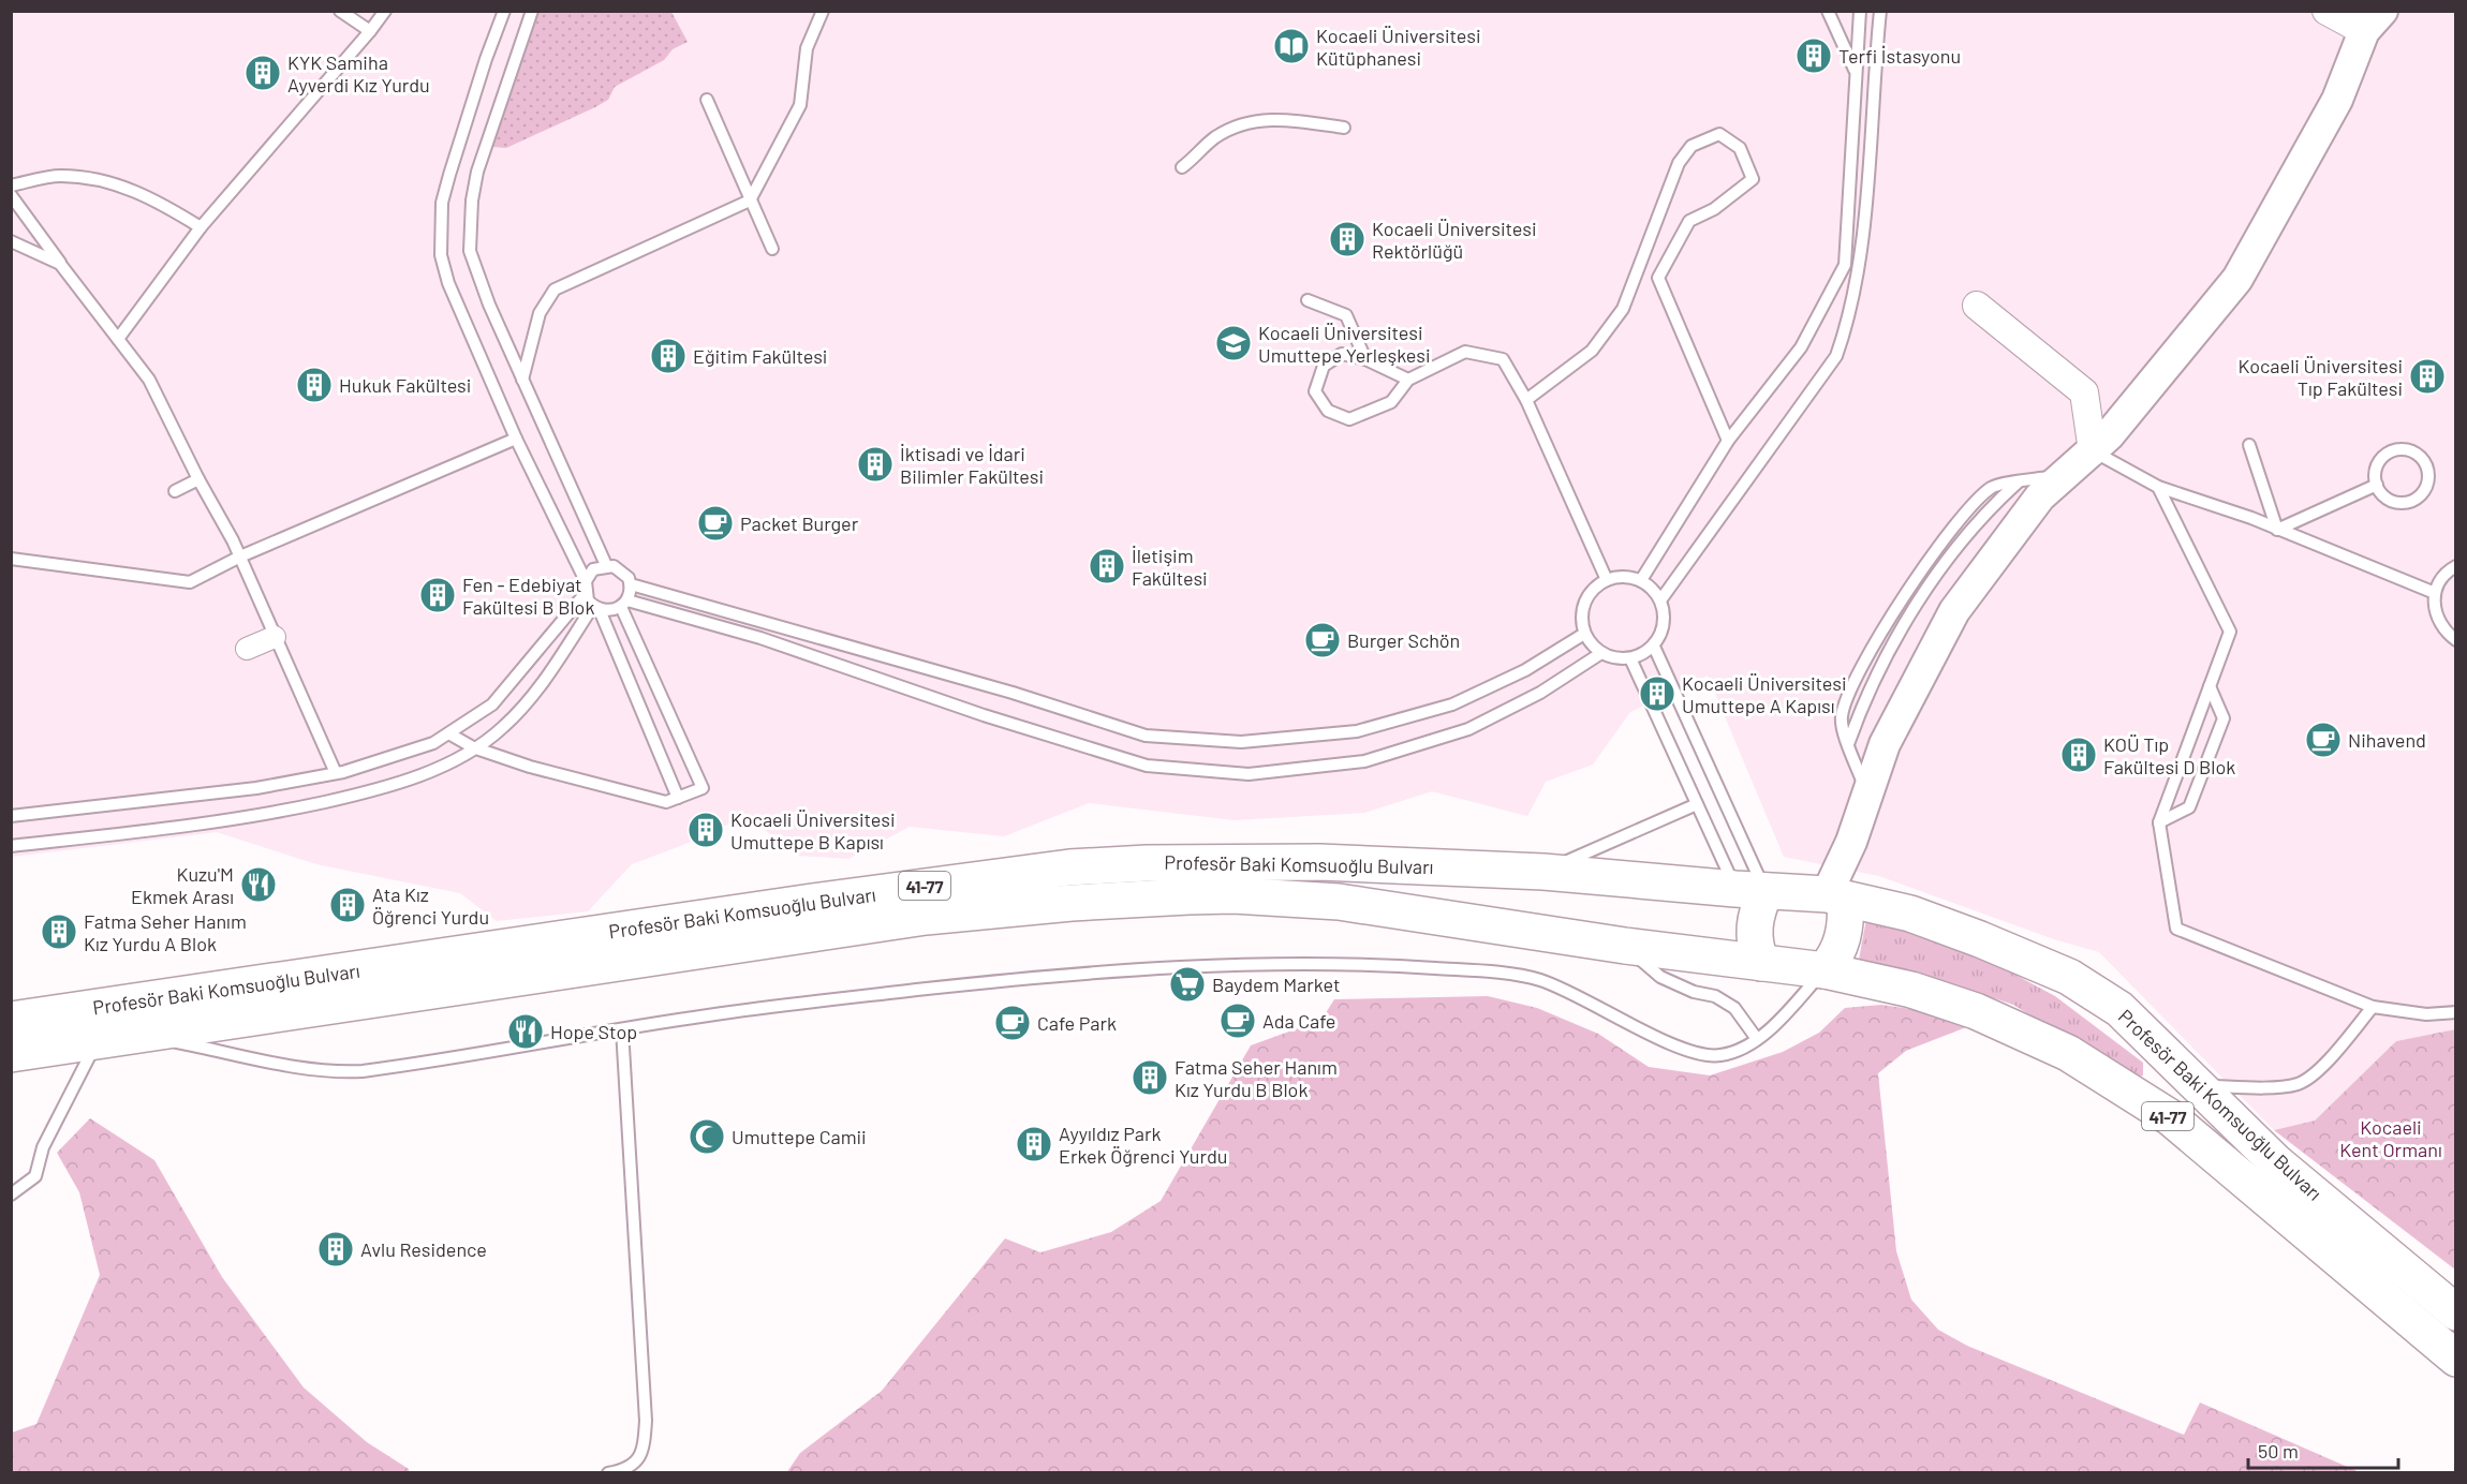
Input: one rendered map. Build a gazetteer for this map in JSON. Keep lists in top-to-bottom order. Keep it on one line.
{"streets":{"highway":["Profesör Baki Komsuoğlu Bulvarı","41-77"]},"parks":["Kocaeli Kent Ormanı"],"places":{"library":["Kocaeli Üniversitesi Kütüphanesi"],"building":["Terfi İstasyonu","KYK Samiha Ayverdi Kız Yurdu","Kocaeli Üniversitesi Rektörlüğü","Eğitim Fakültesi","Kocaeli Üniversitesi Tıp Fakültesi","Hukuk Fakültesi","İktisadi ve İdari Bilimler Fakültesi","İletişim Fakültesi","Fen - Edebiyat Fakültesi B Blok","Kocaeli Üniversitesi Umuttepe A Kapısı","KOÜ Tıp Fakültesi D Blok","Kocaeli Üniversitesi Umuttepe B Kapısı","Ata Kız Öğrenci Yurdu","Fatma Seher Hanım Kız Yurdu A Blok","Fatma Seher Hanım Kız Yurdu B Blok","Ayyıldız Park Erkek Öğrenci Yurdu","Avlu Residence"],"school or university":["Kocaeli Üniversitesi Umuttepe Yerleşkesi"],"cafe":["Packet Burger","Burger Schön","Nihavend","Ada Cafe","Cafe Park"],"restaurant":["Kuzu'M Ekmek Arası","Hope Stop"],"supermarket":["Baydem Market"],"mosque":["Umuttepe Camii"]},"scale_bar":"50 m"}
